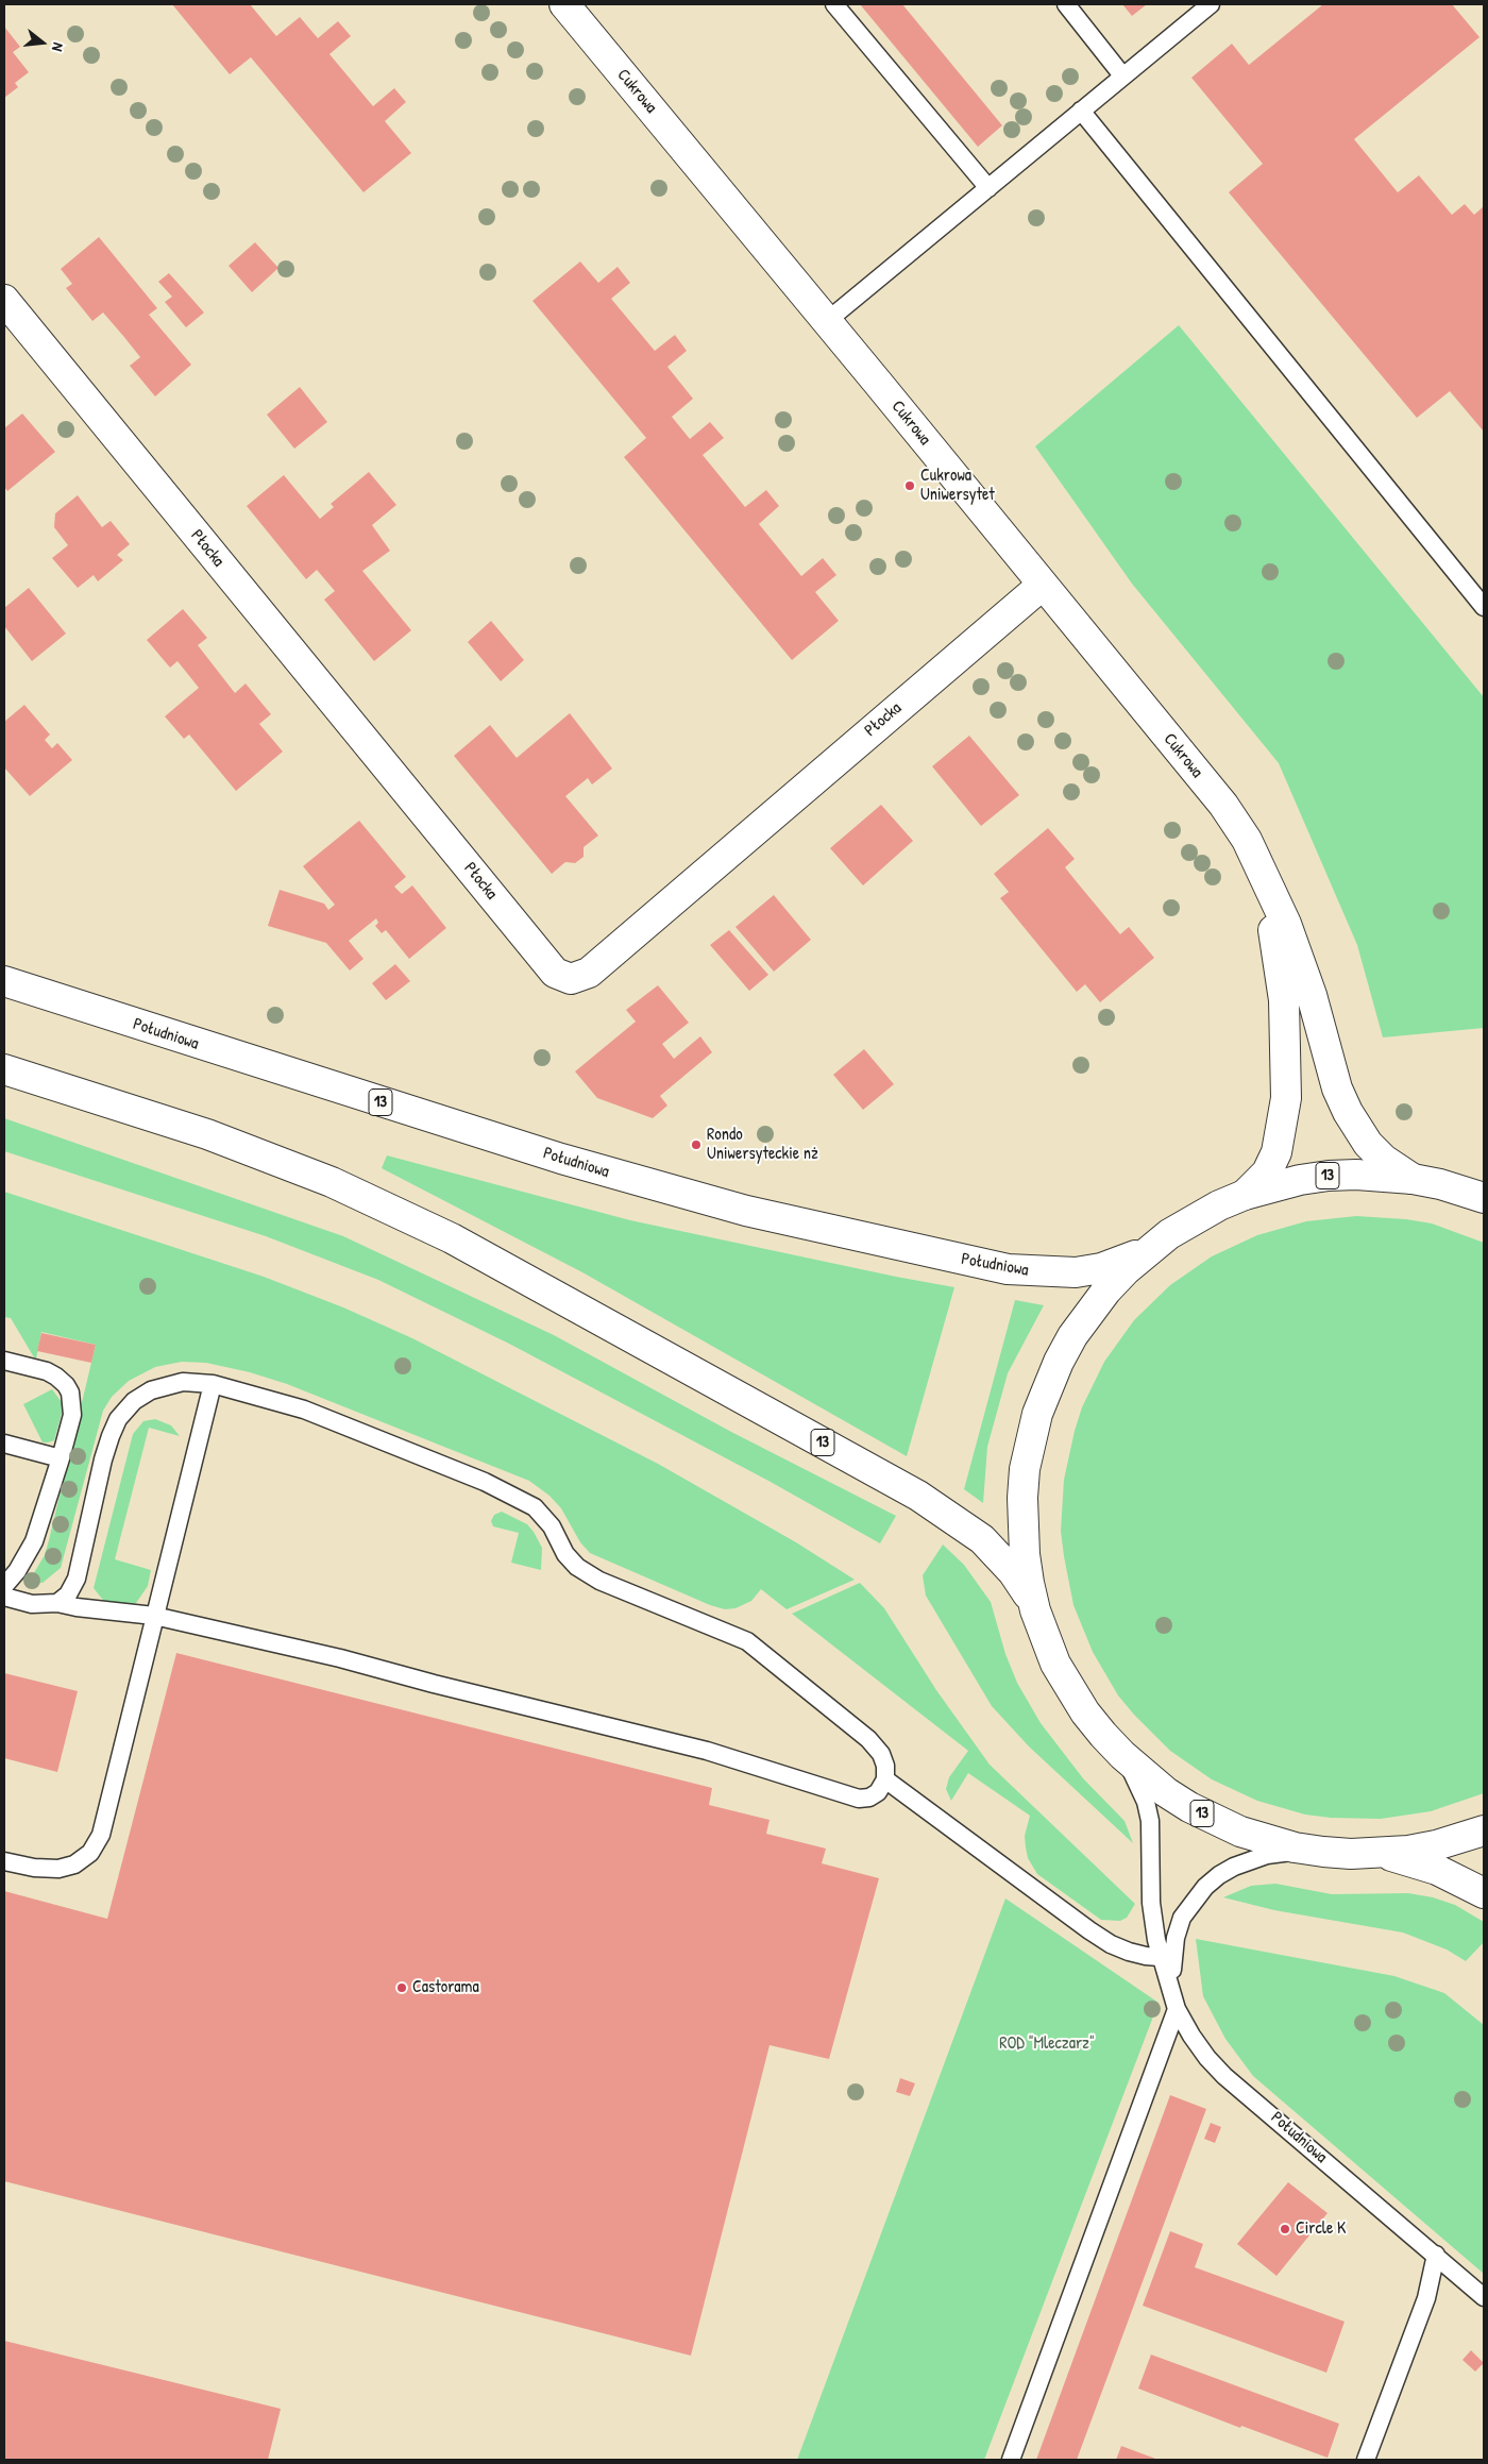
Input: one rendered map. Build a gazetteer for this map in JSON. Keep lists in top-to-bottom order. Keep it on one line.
{"streets":{"main road":["Cukrowa","Płocka","Południowa","13"]},"crossings":[["Cukrowa","Płocka"],["Cukrowa","13"],["Południowa","13"]],"parks":["ROD \"Mleczarz\""],"places":["Cukrowa Uniwersytet","Rondo Uniwersyteckie nż","Castorama","Circle K"],"north":"right"}
